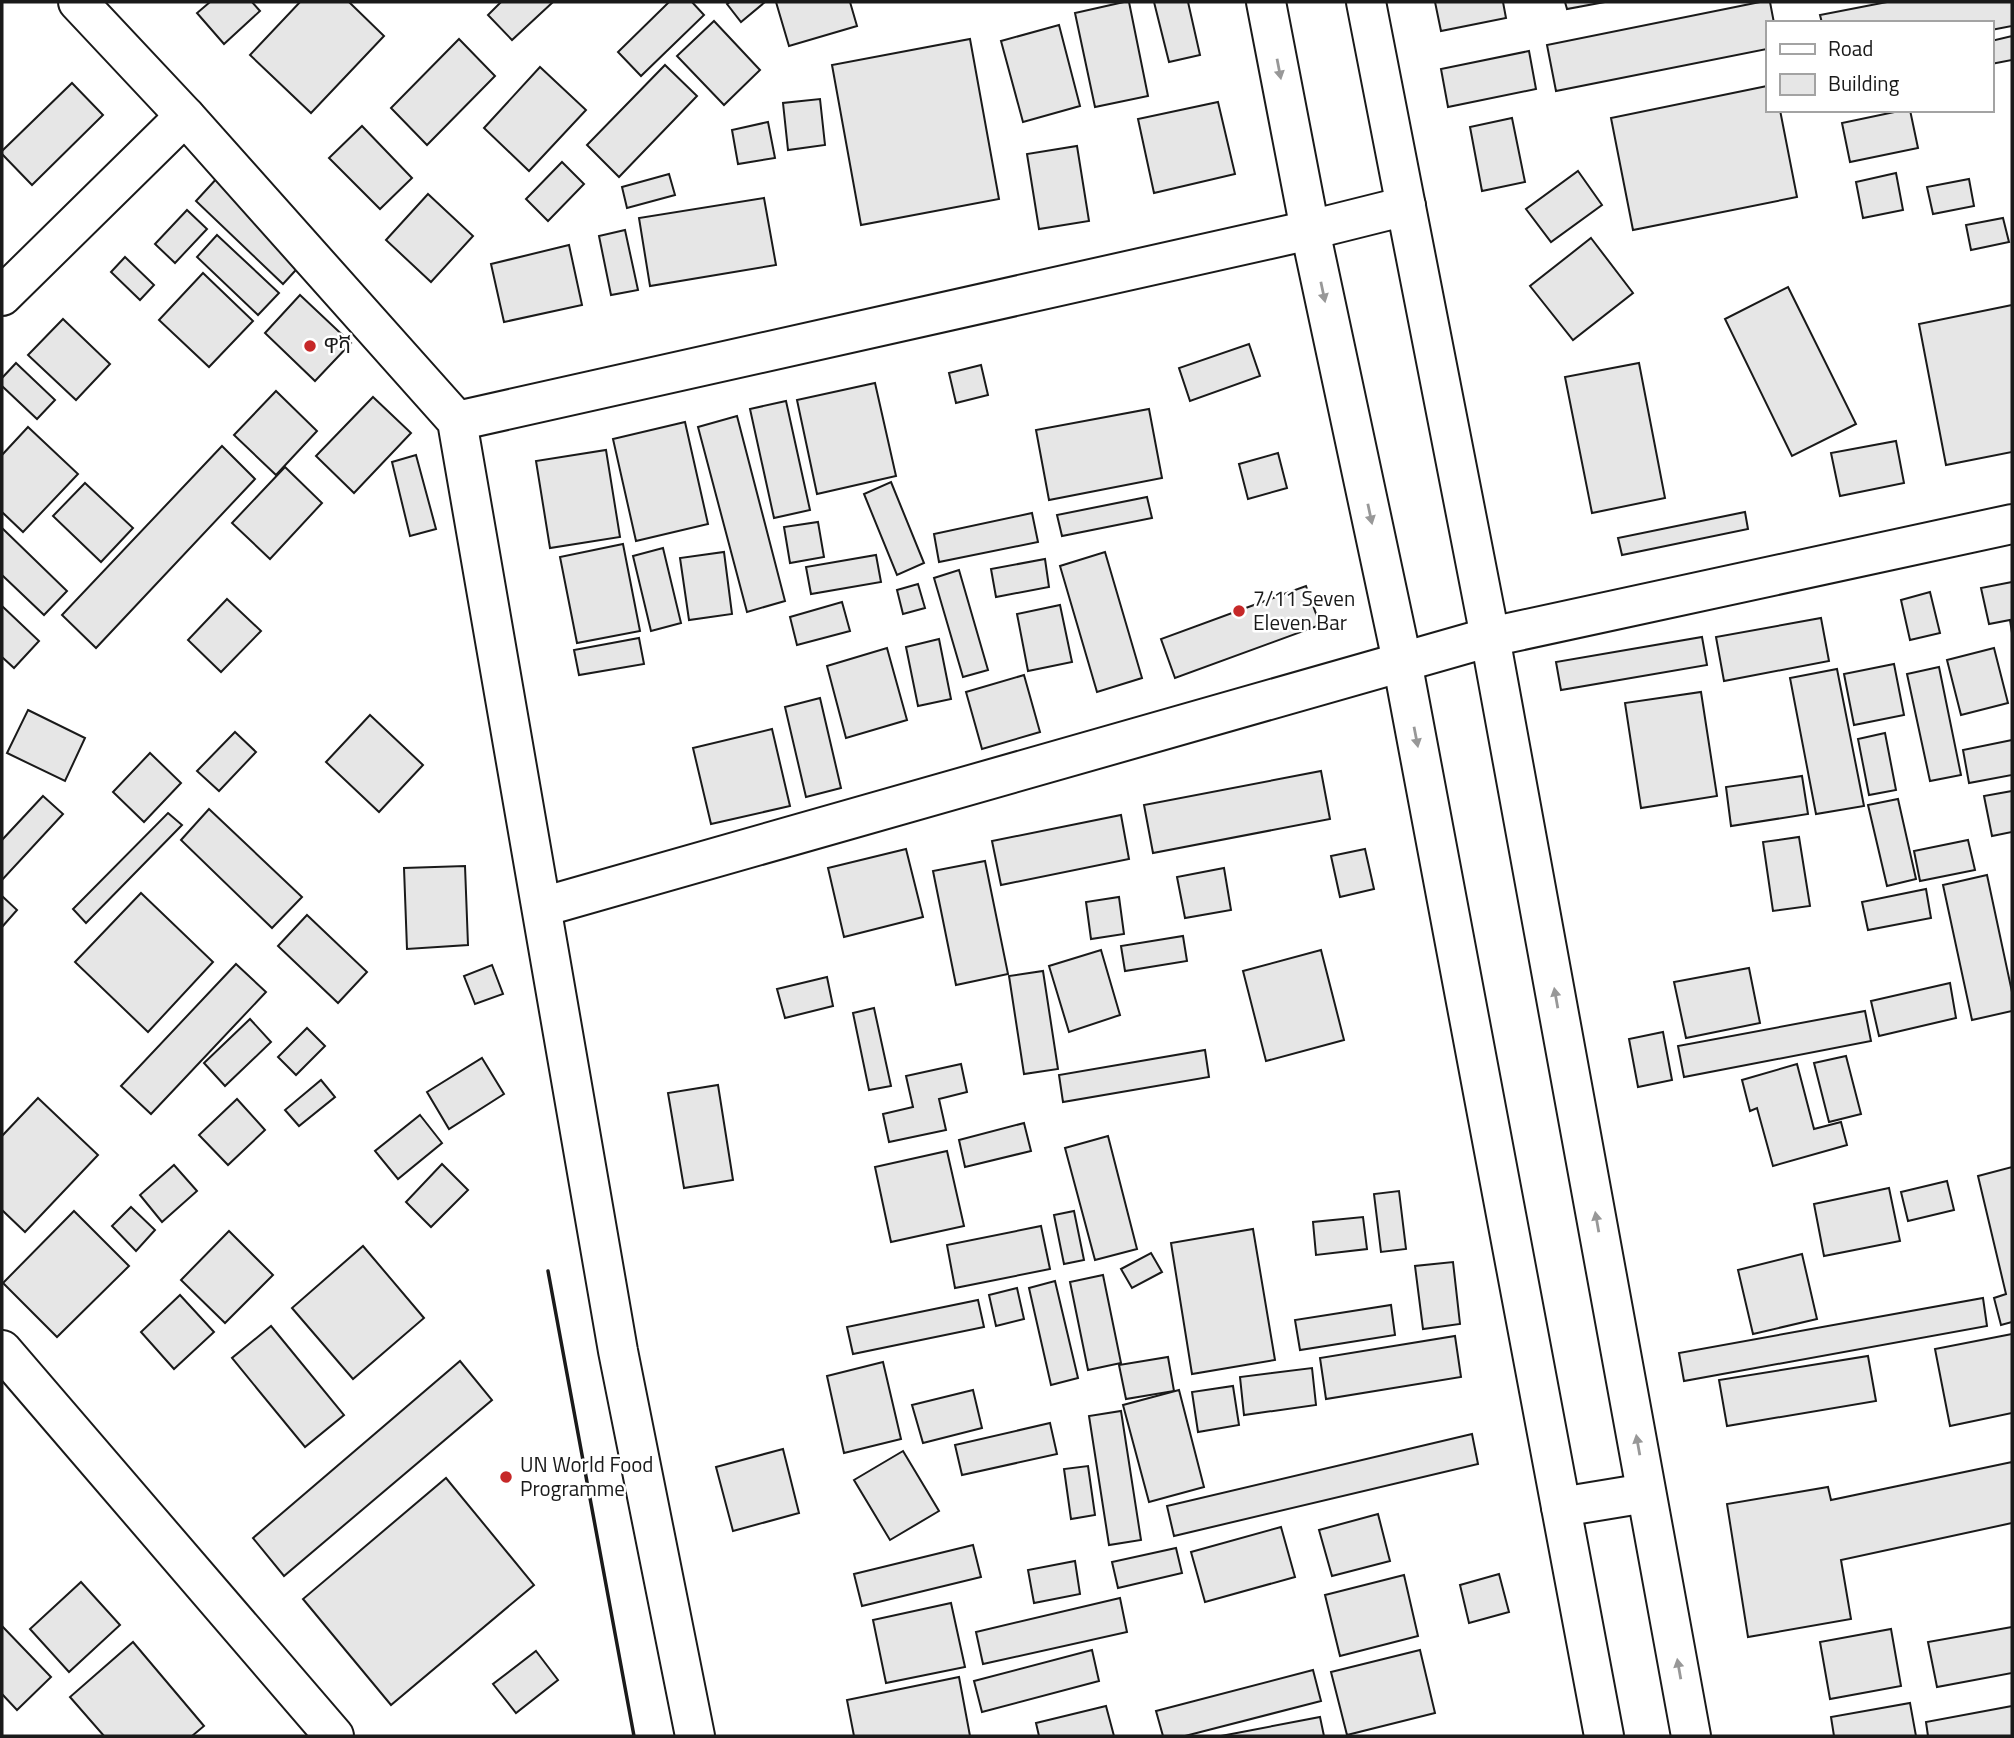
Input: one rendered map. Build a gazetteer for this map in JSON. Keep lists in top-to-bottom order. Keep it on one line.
{"places":["ዋቫ","7/11 Seven Eleven Bar","UN World Food Programme"],"legend":["Road","Building"]}
